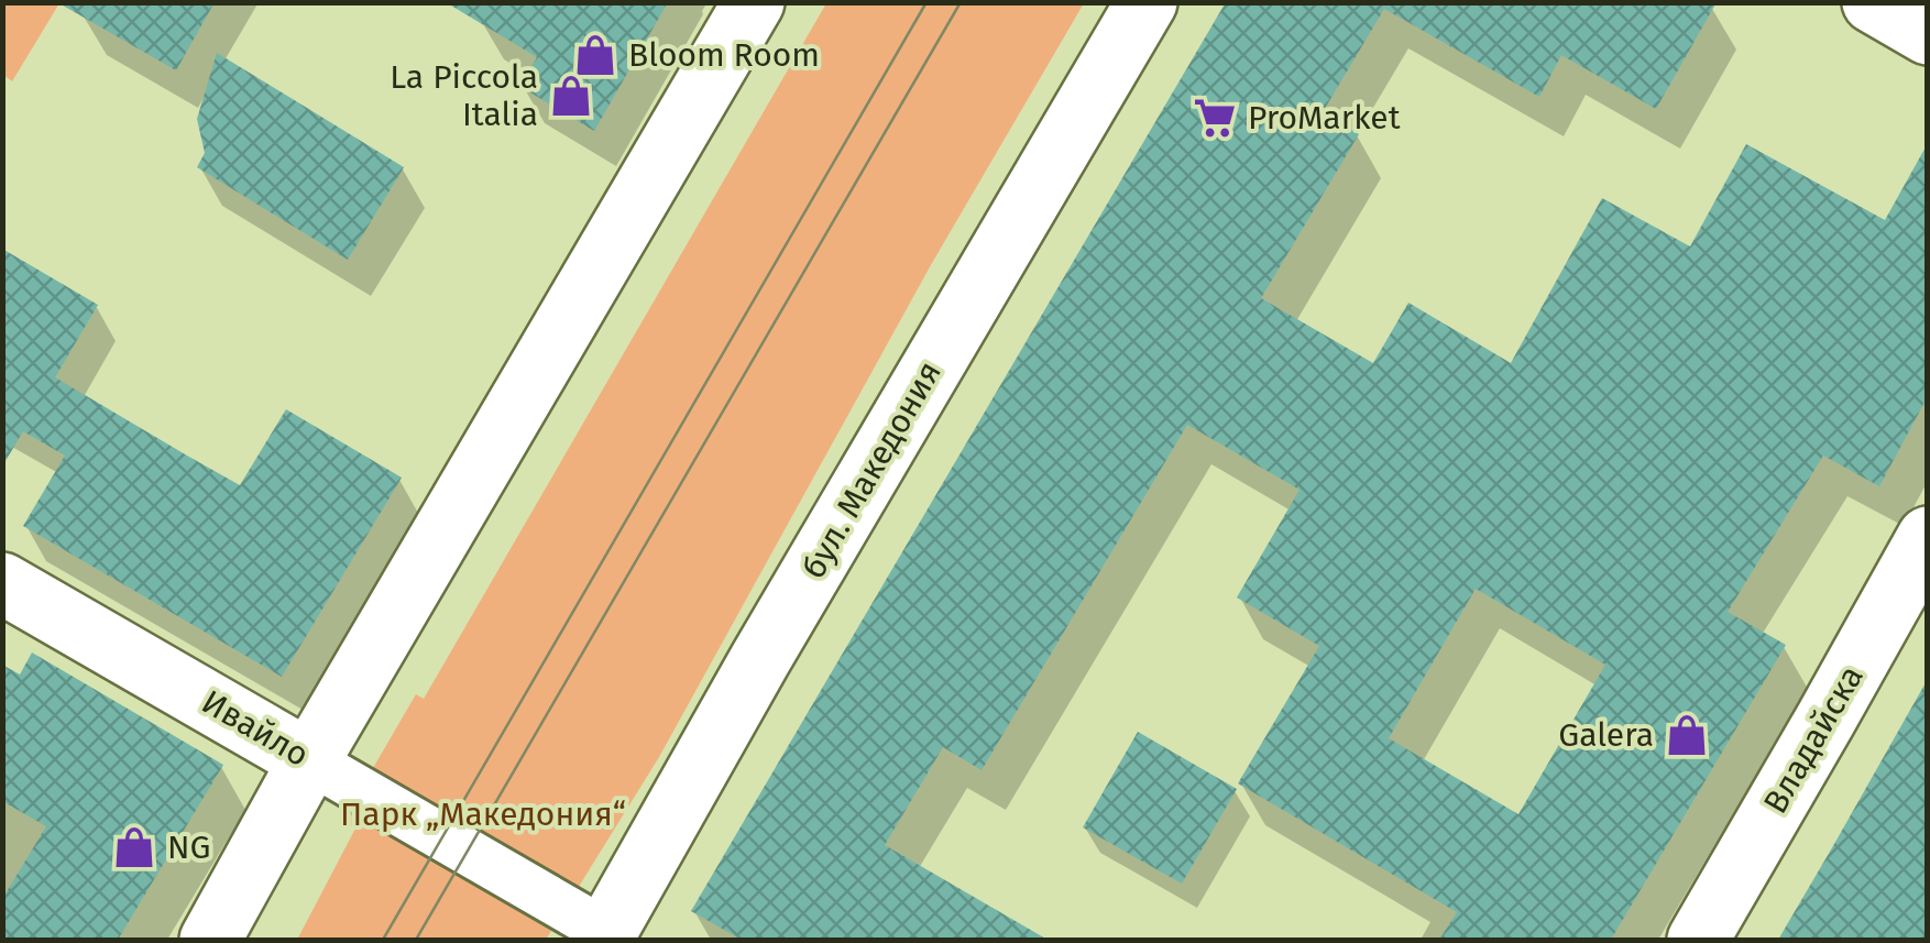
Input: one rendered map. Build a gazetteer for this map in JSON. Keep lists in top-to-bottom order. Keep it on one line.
{"streets":{"street":["бул. Македония","Ивайло","Владайска"]},"crossings":[["бул. Македония","Ивайло"]],"parks":["Парк „Македония“"],"places":{"shop":["Bloom Room","La Piccola Italia","Galera","NG"],"supermarket":["ProMarket"]}}
